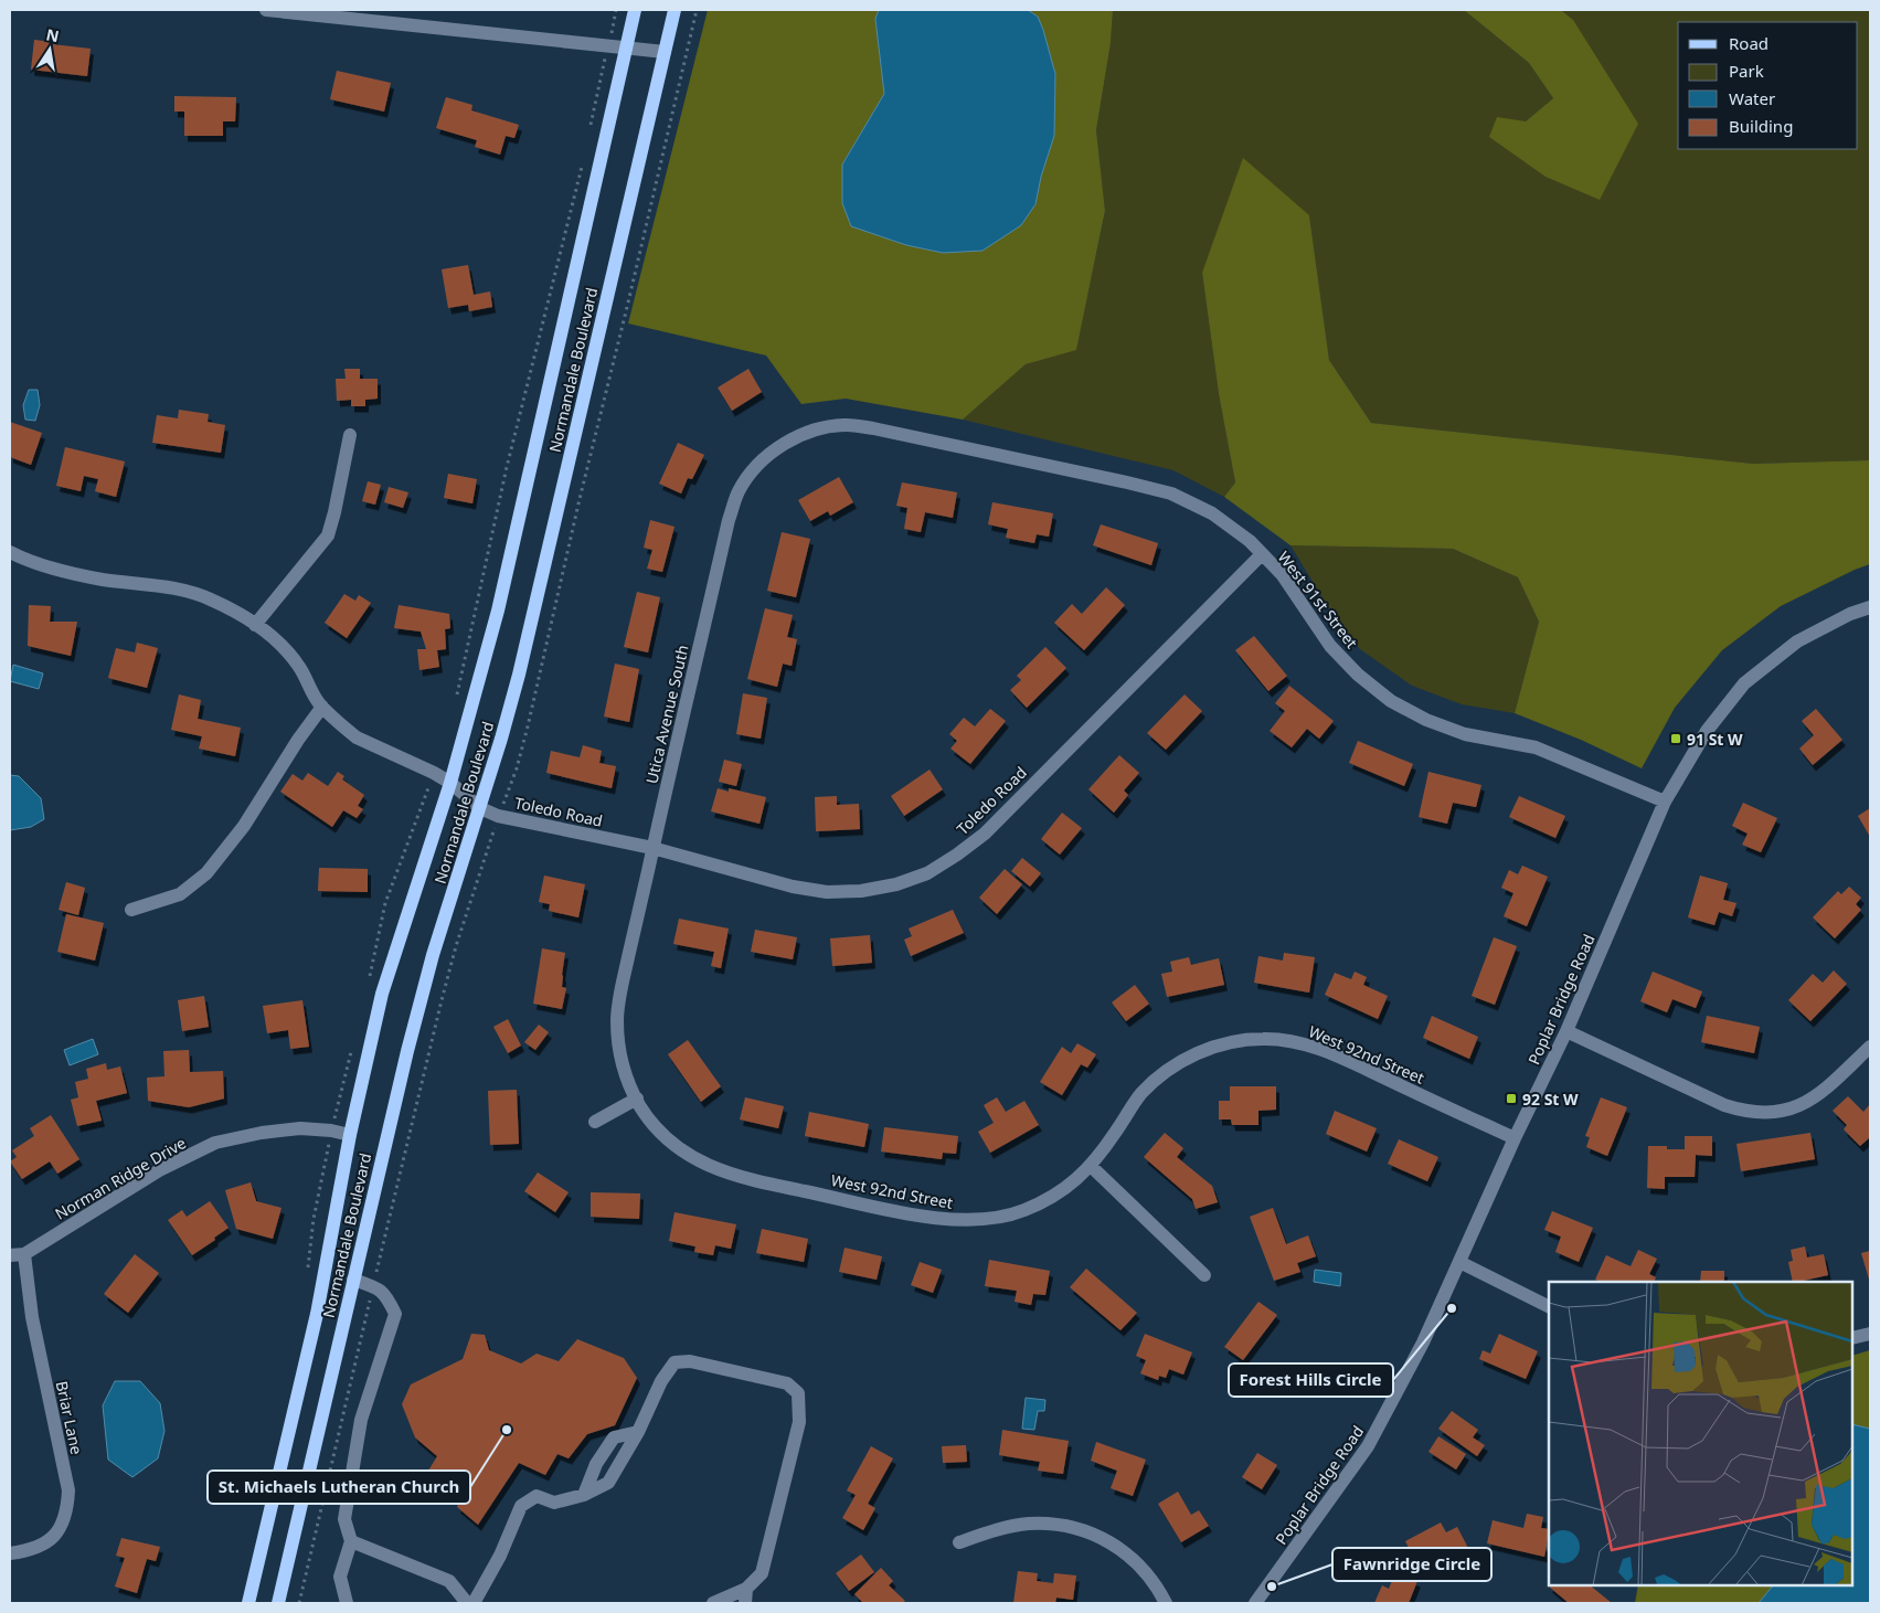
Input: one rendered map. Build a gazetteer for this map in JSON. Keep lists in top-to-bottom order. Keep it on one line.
{"streets":{"main road":["Normandale Boulevard"],"street":["West 91st Street","Utica Avenue South","Toledo Road","Poplar Bridge Road","West 92nd Street","Norman Ridge Drive","Briar Lane"]},"crossings":[["Normandale Boulevard","Toledo Road"],["Normandale Boulevard","Norman Ridge Drive"],["West 91st Street","Utica Avenue South"],["West 91st Street","Toledo Road"],["West 91st Street","Poplar Bridge Road"],["Utica Avenue South","Toledo Road"],["Utica Avenue South","West 92nd Street"],["Poplar Bridge Road","West 92nd Street"],["Norman Ridge Drive","Briar Lane"]],"places":{"transit":["91 St W","92 St W"],"other":["Forest Hills Circle","St. Michaels Lutheran Church","Fawnridge Circle"]},"legend":["Road","Park","Water","Building"],"north":"top"}
